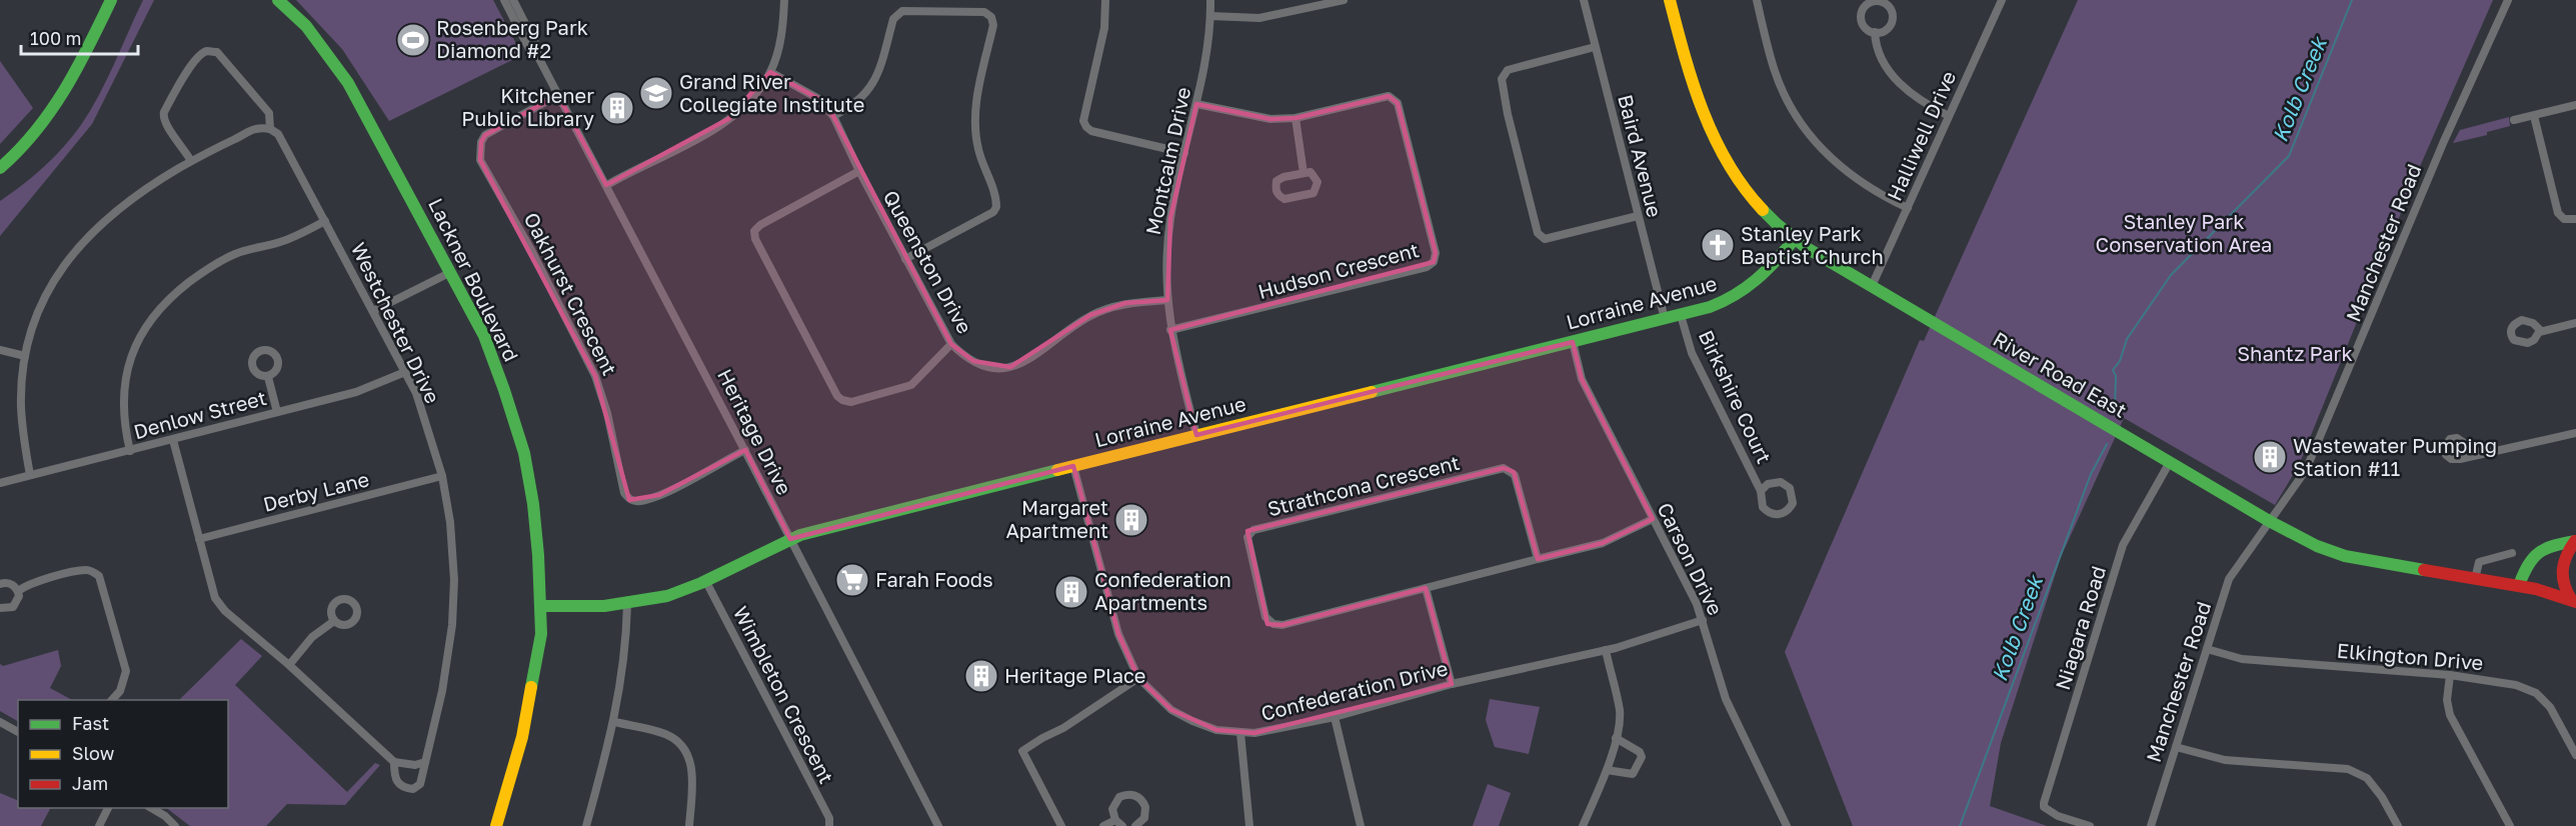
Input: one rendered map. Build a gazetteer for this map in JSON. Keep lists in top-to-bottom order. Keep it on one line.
{"streets":{"street":["Halliwell Drive","Baird Avenue","Montcalm Drive","Manchester Road","Queenston Drive","Hudson Crescent","Lackner Boulevard","Oakhurst Crescent","Lorraine Avenue","Westchester Drive","River Road East","Birkshire Court","Denlow Street","Heritage Drive","Strathcona Crescent","Derby Lane","Carson Drive","Niagara Road","Elkington Drive","Confederation Drive","Wimbleton Crescent"]},"crossings":[["Halliwell Drive","River Road East"],["Baird Avenue","Lorraine Avenue"],["Montcalm Drive","Queenston Drive"],["Montcalm Drive","Hudson Crescent"],["Montcalm Drive","Lorraine Avenue"],["Manchester Road","River Road East"],["Manchester Road","Elkington Drive"],["Lackner Boulevard","Lorraine Avenue"],["Oakhurst Crescent","Heritage Drive"],["Lorraine Avenue","River Road East"],["Lorraine Avenue","Birkshire Court"],["Lorraine Avenue","Heritage Drive"],["Lorraine Avenue","Carson Drive"],["Lorraine Avenue","Confederation Drive"],["Lorraine Avenue","Wimbleton Crescent"],["Westchester Drive","Denlow Street"],["Westchester Drive","Derby Lane"],["River Road East","Niagara Road"],["Strathcona Crescent","Carson Drive"],["Carson Drive","Confederation Drive"]],"water":["Kolb Creek"],"parks":["Stanley Park Conservation Area","Shantz Park"],"places":{"sports":["Rosenberg Park Diamond #2"],"school or university":["Grand River Collegiate Institute"],"building":["Kitchener Public Library","Wastewater Pumping Station #11","Margaret Apartment","Confederation Apartments","Heritage Place"],"church":["Stanley Park Baptist Church"],"supermarket":["Farah Foods"]},"legend":["Fast","Slow","Jam"],"scale_bar":"100 m"}
